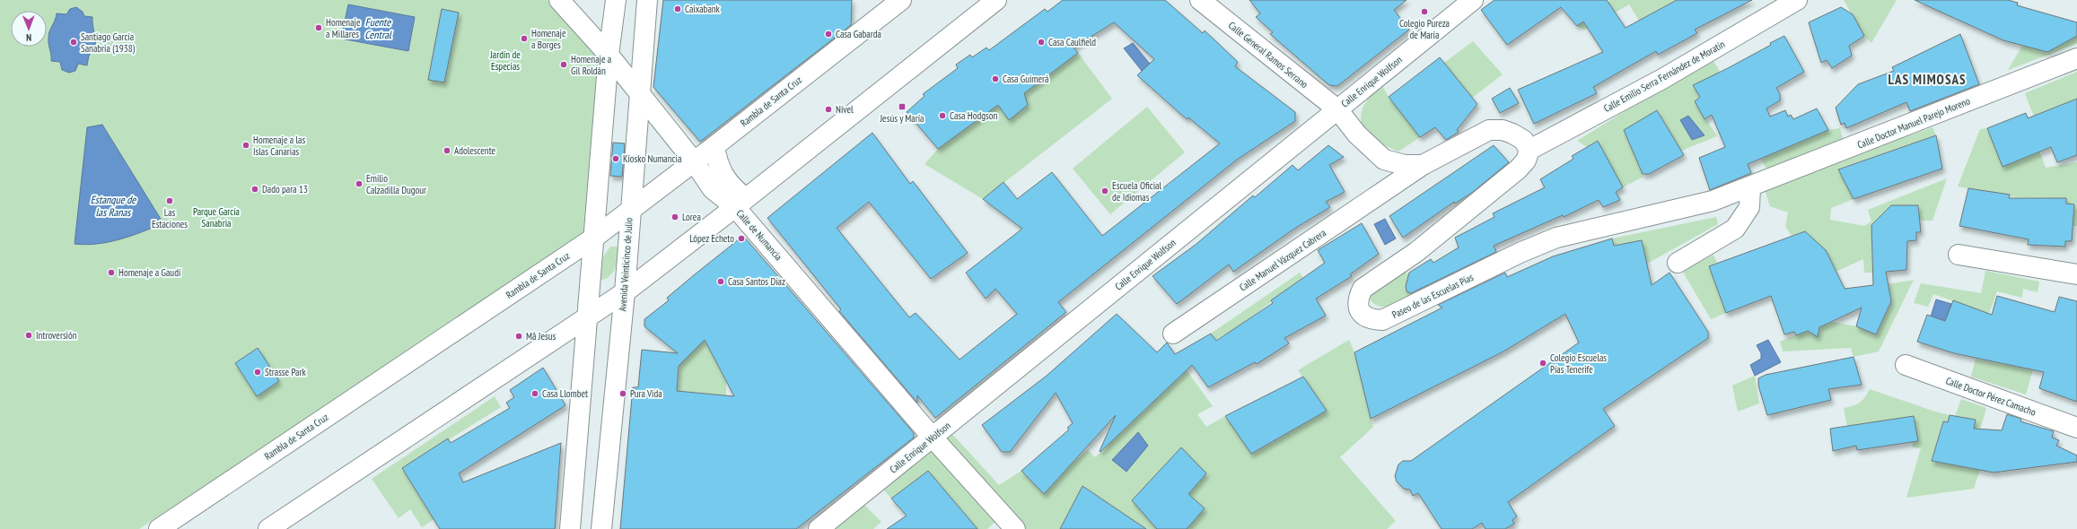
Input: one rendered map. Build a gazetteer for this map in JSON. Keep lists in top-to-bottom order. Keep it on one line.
{"streets":{"street":["Calle General Ramos Serrano","Calle Emilio Serra Fernández de Moratín","Calle Enrique Wolfson","Rambla de Santa Cruz","Calle Doctor Manuel Parejo Moreno","Calle de Numancia","Calle Manuel Vázquez Cabrera","Avenida Veinticinco de Julio","Paseo de las Escuelas Pías","Calle Doctor Pérez Camacho"]},"crossings":[["Calle General Ramos Serrano","Calle Enrique Wolfson"],["Calle Emilio Serra Fernández de Moratín","Paseo de las Escuelas Pías"],["Calle Enrique Wolfson","Calle de Numancia"],["Rambla de Santa Cruz","Calle de Numancia"],["Rambla de Santa Cruz","Avenida Veinticinco de Julio"],["Calle Doctor Manuel Parejo Moreno","Paseo de las Escuelas Pías"],["Calle de Numancia","Avenida Veinticinco de Julio"]],"districts":["LAS MIMOSAS"],"water":["Fuente Central","Estanque de las Ranas"],"parks":["Jardín de Especias","Parque García Sanabria"],"places":{"other":["Caixabank","Colegio Pureza de María","Homenaje a Millares","Casa Gabarda","Homenaje a Borges","Santiago García Sanabria (1938)","Casa Caulfield","Homenaje a Gil Roldán","Casa Guimerá","Nivel","Casa Hodgson","Homenaje a las Islas Canarias","Adolescente","Kiosko Numancia","Emilio Calzadilla Dugour","Dado para 13","Escuela Oficial de Idiomas","Las Estaciones","Lorea","López Echeto","Homenaje a Gaudí","Casa Santos Díaz","Introversión","Mâ Jesus","Colegio Escuelas Pías Tenerife","Strasse Park","Casa Llombet","Pura Vida"],"transit":["Jesús y María"]},"north":"bottom"}
